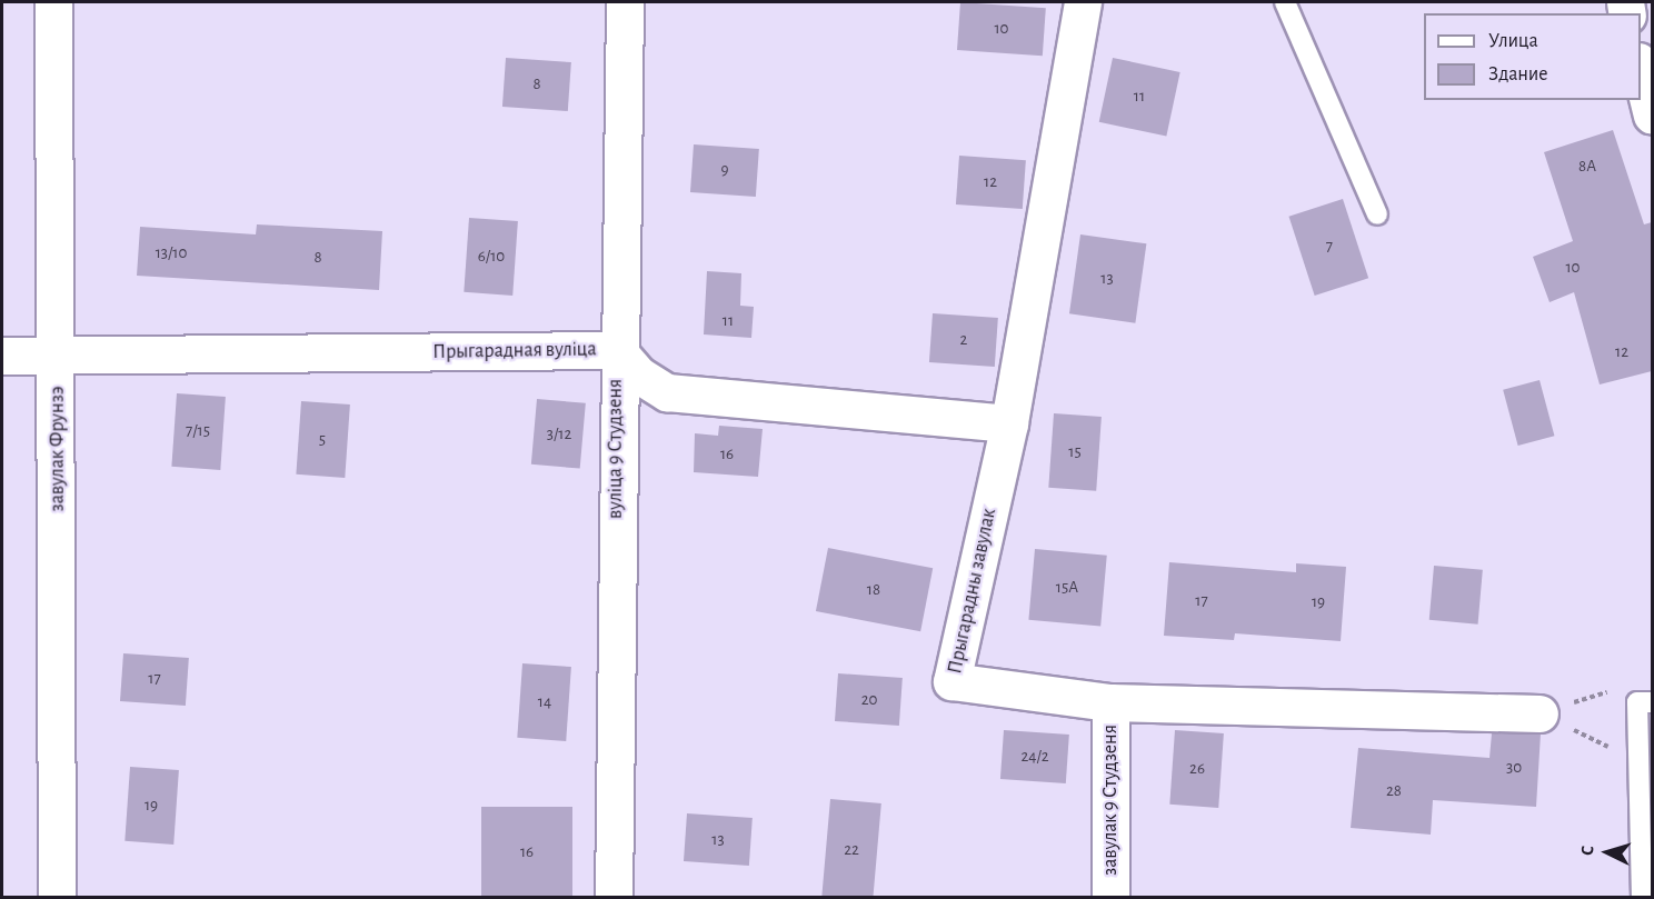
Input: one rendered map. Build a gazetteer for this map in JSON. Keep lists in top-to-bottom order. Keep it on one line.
{"streets":{"street":["Прыгарадная вуліца","завулак Фрунзэ","вуліца 9 Студзеня","Прыгарадны завулак","завулак 9 Студзеня"]},"crossings":[["Прыгарадная вуліца","завулак Фрунзэ"],["Прыгарадная вуліца","вуліца 9 Студзеня"],["Прыгарадная вуліца","Прыгарадны завулак"],["Прыгарадны завулак","завулак 9 Студзеня"]],"house_numbers":["10","8","11","8А","9","12","7","13/10","6/10","8","10","13","11","2","12","7/15","3/12","5","15","16","15А","18","17","19","17","20","14","24/2","30","26","28","19","13","22","16"],"legend":["Улица","Здание"],"north":"left"}
